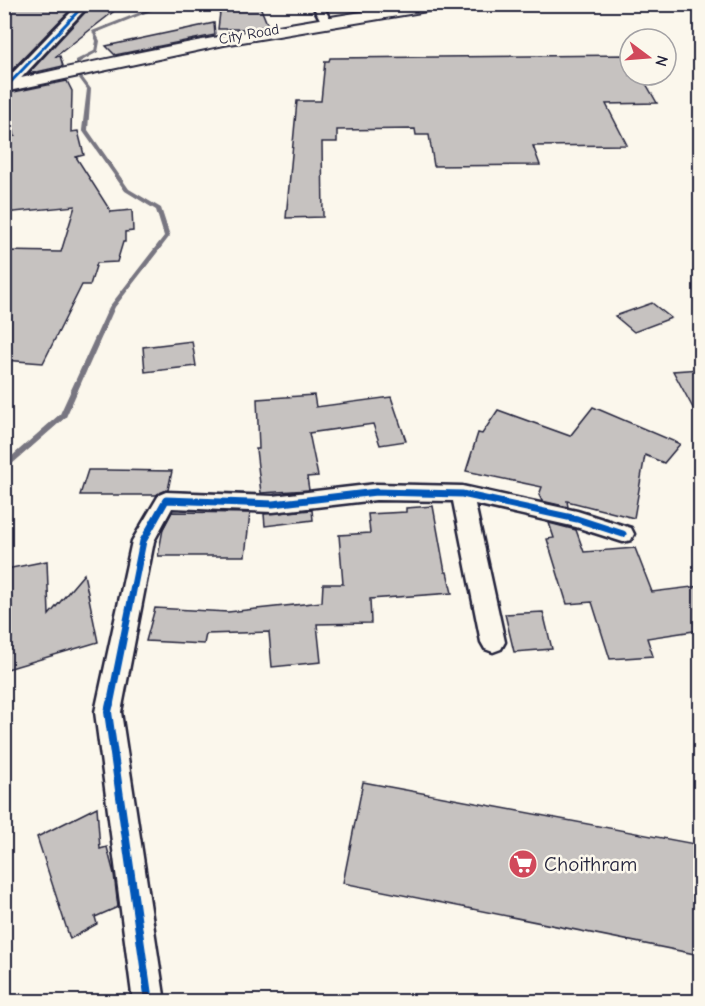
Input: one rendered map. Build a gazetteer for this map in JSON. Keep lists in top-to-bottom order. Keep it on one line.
{"streets":{"main road":["City Road"]},"places":{"supermarket":["Choithram"]},"north":"right"}
